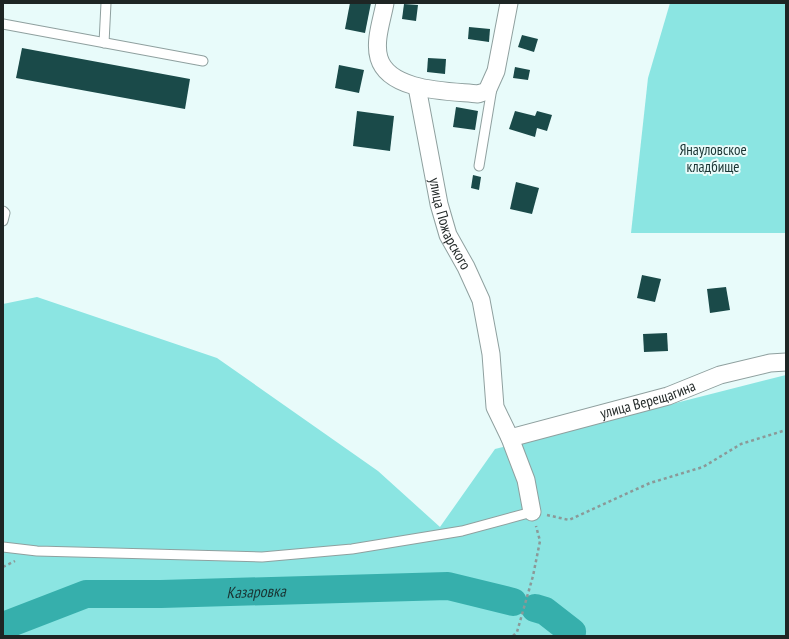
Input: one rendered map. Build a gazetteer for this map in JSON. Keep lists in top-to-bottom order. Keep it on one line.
{"streets":{"street":["улица Пожарского","улица Верещагина"]},"crossings":[["улица Пожарского","улица Верещагина"]],"water":["Казаровка"],"parks":["Янауловское кладбище"]}
